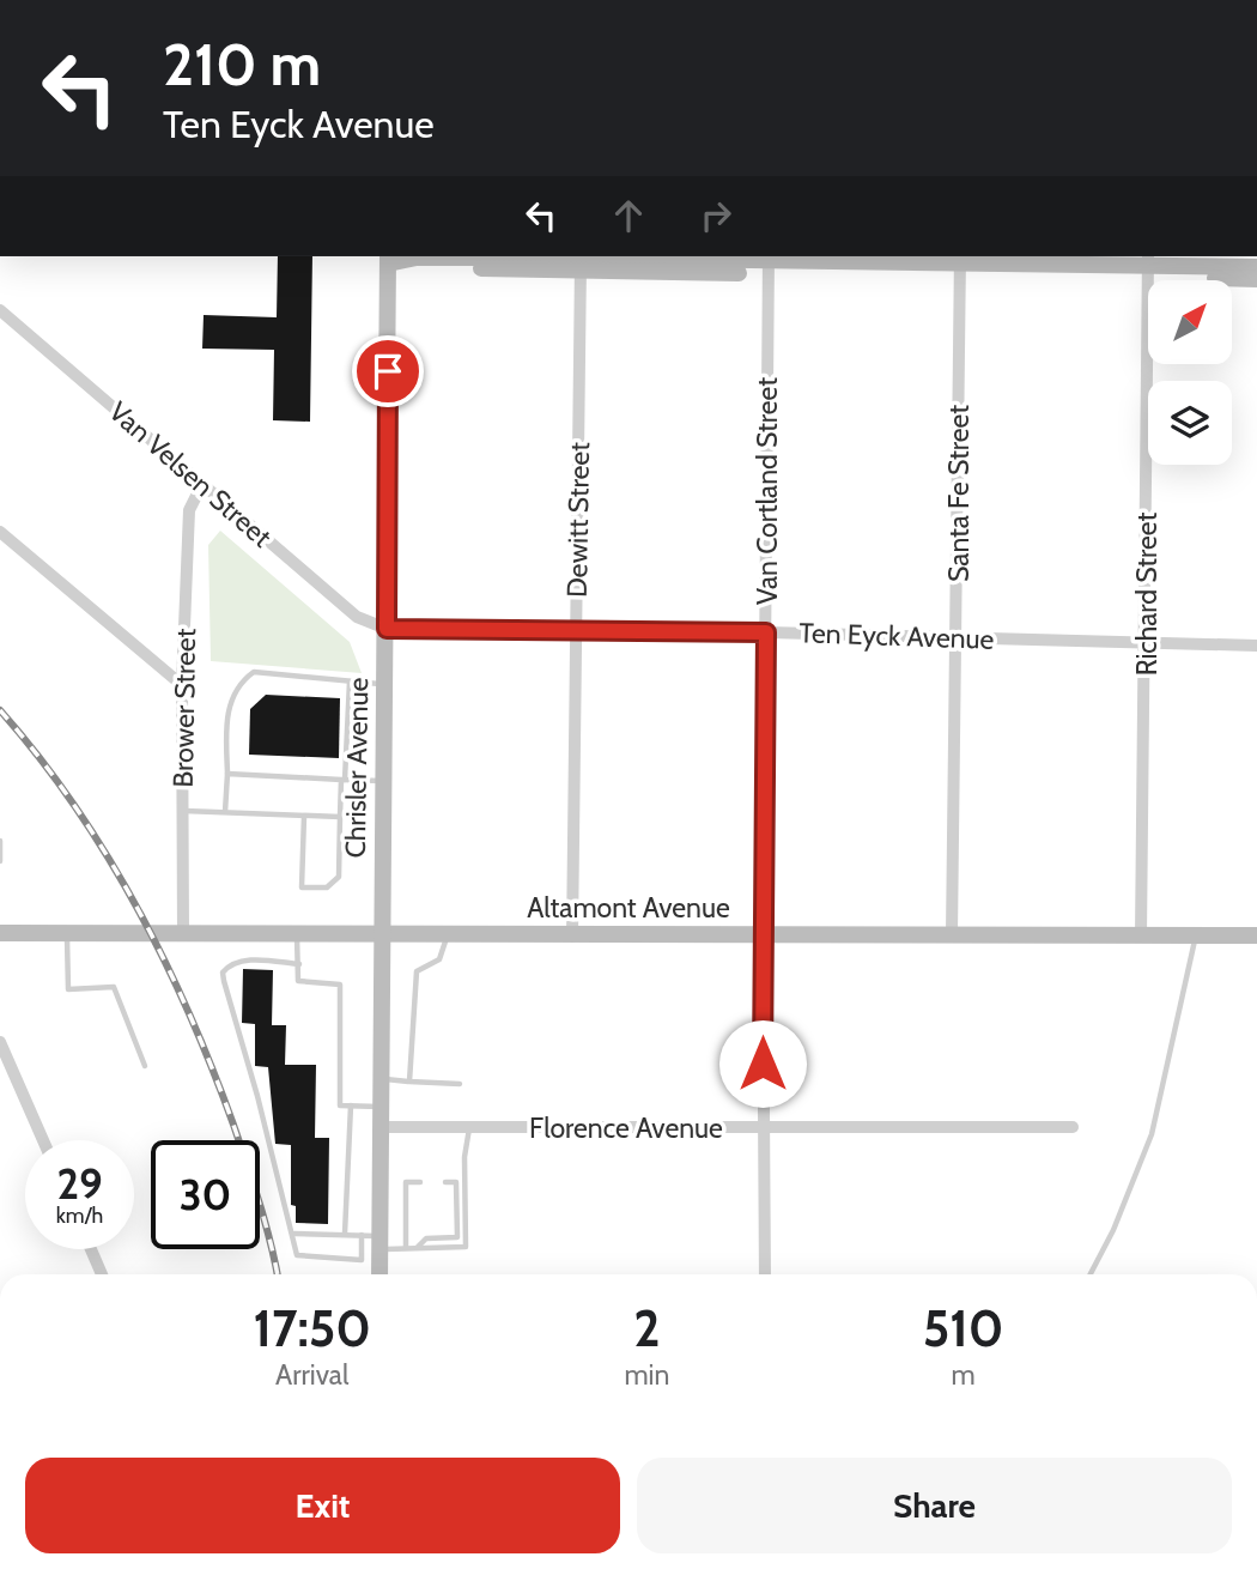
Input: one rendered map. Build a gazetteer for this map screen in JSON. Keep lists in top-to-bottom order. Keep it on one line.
{"streets":{"street":["Van Velsen Street","Van Cortland Street","Santa Fe Street","Dewitt Street","Richard Street","Ten Eyck Avenue","Brower Street","Chrisler Avenue","Altamont Avenue","Florence Avenue"]},"crossings":[["Van Velsen Street","Ten Eyck Avenue"],["Van Velsen Street","Brower Street"],["Van Velsen Street","Chrisler Avenue"],["Van Cortland Street","Ten Eyck Avenue"],["Van Cortland Street","Altamont Avenue"],["Van Cortland Street","Florence Avenue"],["Santa Fe Street","Ten Eyck Avenue"],["Santa Fe Street","Altamont Avenue"],["Dewitt Street","Ten Eyck Avenue"],["Dewitt Street","Altamont Avenue"],["Richard Street","Ten Eyck Avenue"],["Richard Street","Altamont Avenue"],["Ten Eyck Avenue","Chrisler Avenue"],["Brower Street","Altamont Avenue"],["Chrisler Avenue","Altamont Avenue"],["Chrisler Avenue","Florence Avenue"]],"north":"top right","page":{"turn":["210 m","Ten Eyck Avenue"],"speed":"29 km/h","limit":"30","eta":["17:50","Arrival","2","min","510","m"],"buttons":["Exit","Share"]}}
